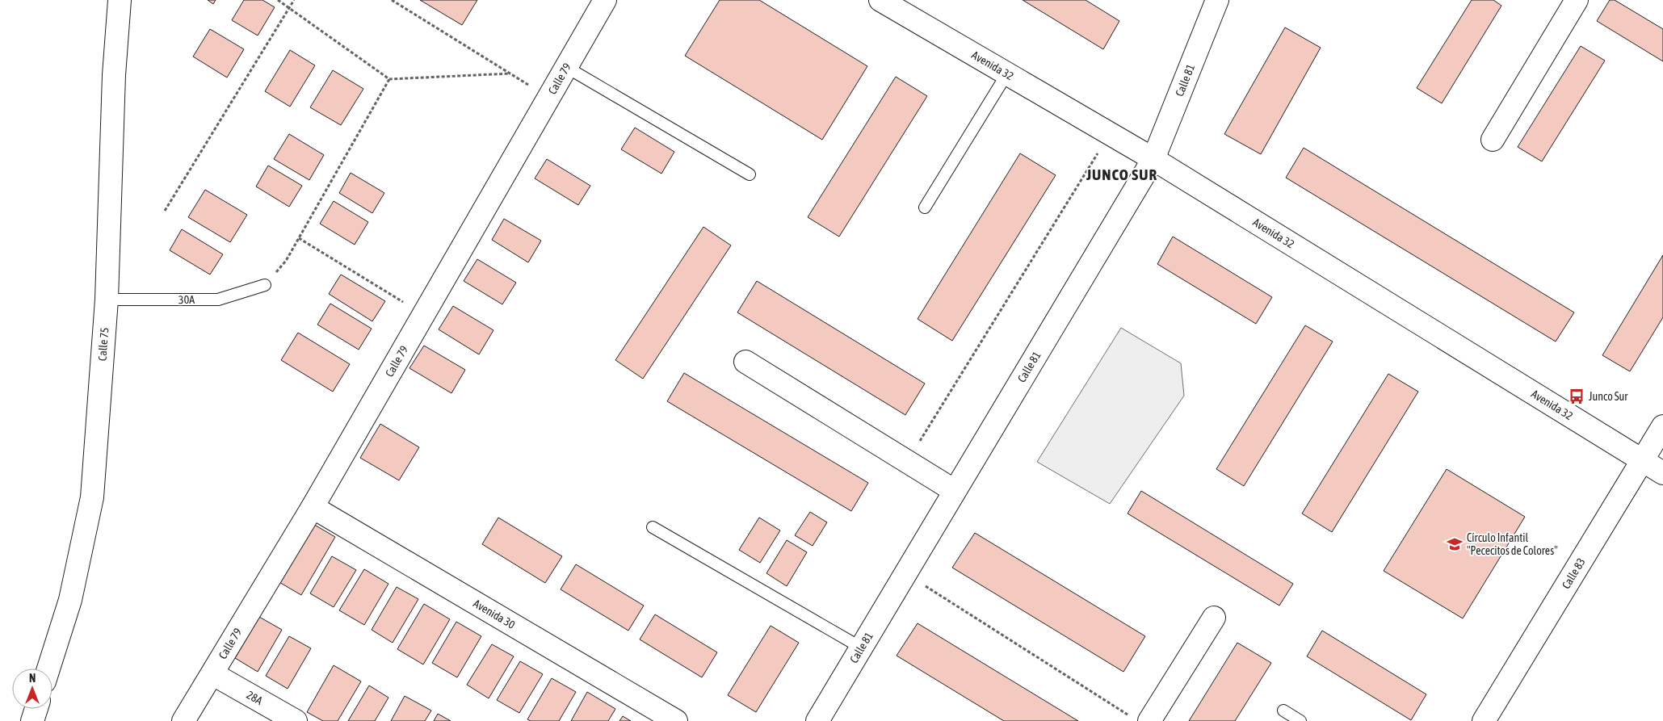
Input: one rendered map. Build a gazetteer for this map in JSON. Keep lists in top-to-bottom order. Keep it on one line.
{"streets":{"street":["Avenida 32","Calle 79","Calle 81","Calle 75","Calle 83","Avenida 30","28A"],"lane":["30A"]},"crossings":[["Avenida 32","Calle 81"],["Avenida 32","Calle 83"],["Calle 79","Avenida 30"],["Calle 79","28A"],["30A","Calle 75"]],"districts":["JUNCO SUR"],"places":{"bus stop":["Junco Sur"],"school or university":["Círculo Infantil \"Pececitos de Colores\""]},"north":"top"}
